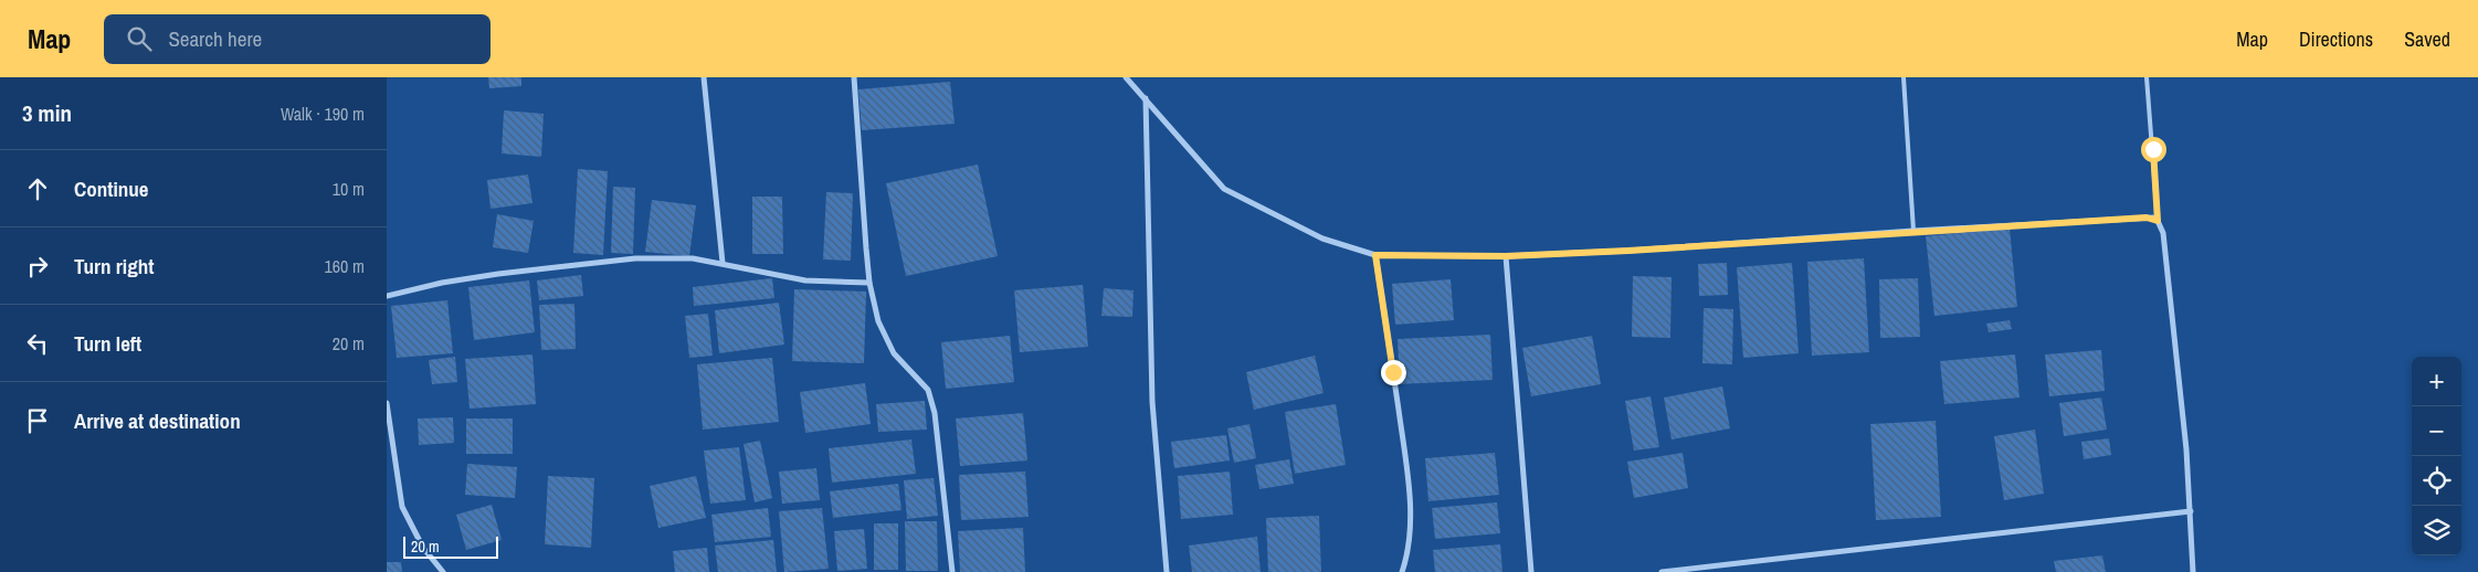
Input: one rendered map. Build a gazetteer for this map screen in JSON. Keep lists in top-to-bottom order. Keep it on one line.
{"scale_bar":"20 m","page":{"header":"Map","search":"Search here","nav":["Map","Directions","Saved"],"heading":["3 min","Walk · 190 m"],"list":[["Continue","10 m"],["Turn right","160 m"],["Turn left","20 m"],"Arrive at destination"],"map_buttons":["+","−"],"scale":"20 m"}}
